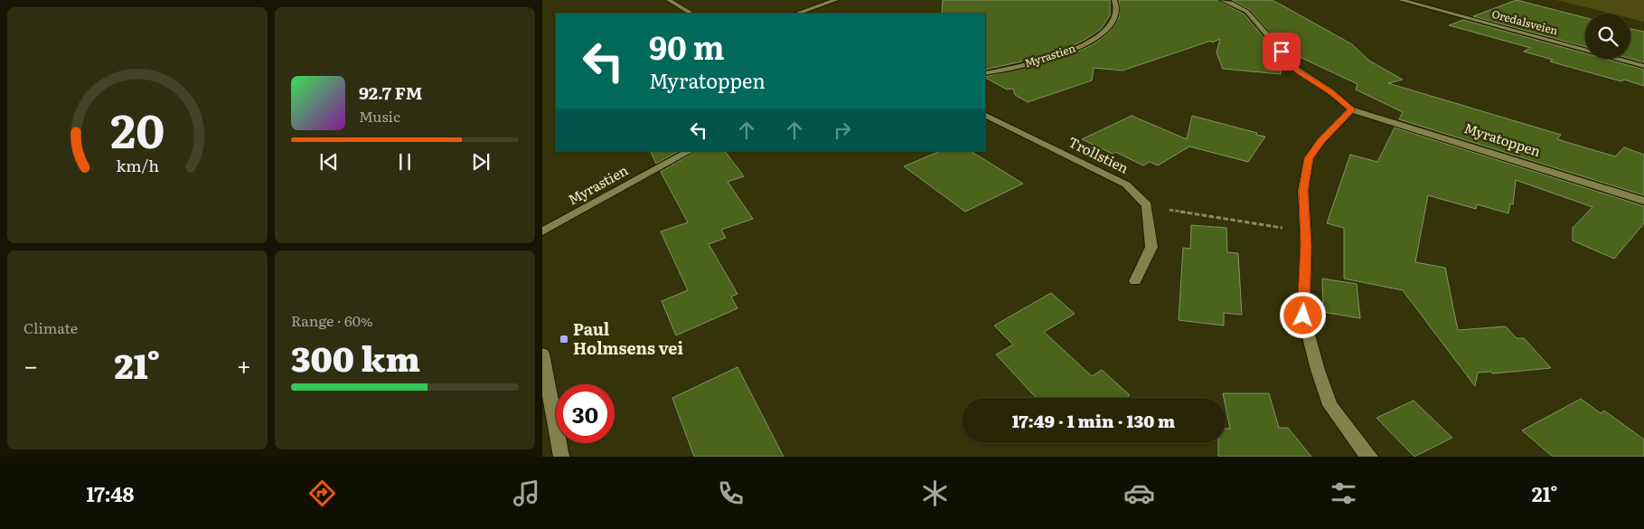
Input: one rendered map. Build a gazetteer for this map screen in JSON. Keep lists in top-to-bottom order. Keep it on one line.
{"streets":{"street":["Oredalsveien","Myrastien","Myratoppen","Trollstien"]},"places":{"transit":["Paul Holmsens vei"]},"page":{"turn":["90 m","Myratoppen"],"song":["92.7 FM","Music"],"tile":["Climate",["Range · 60%","300 km"]],"heat":["−","21°","+"],"limit":"30","trip":"17:49 · 1 min · 130 m","tabs":["17:48","21°"],"gauge":["20","km/h"]}}
